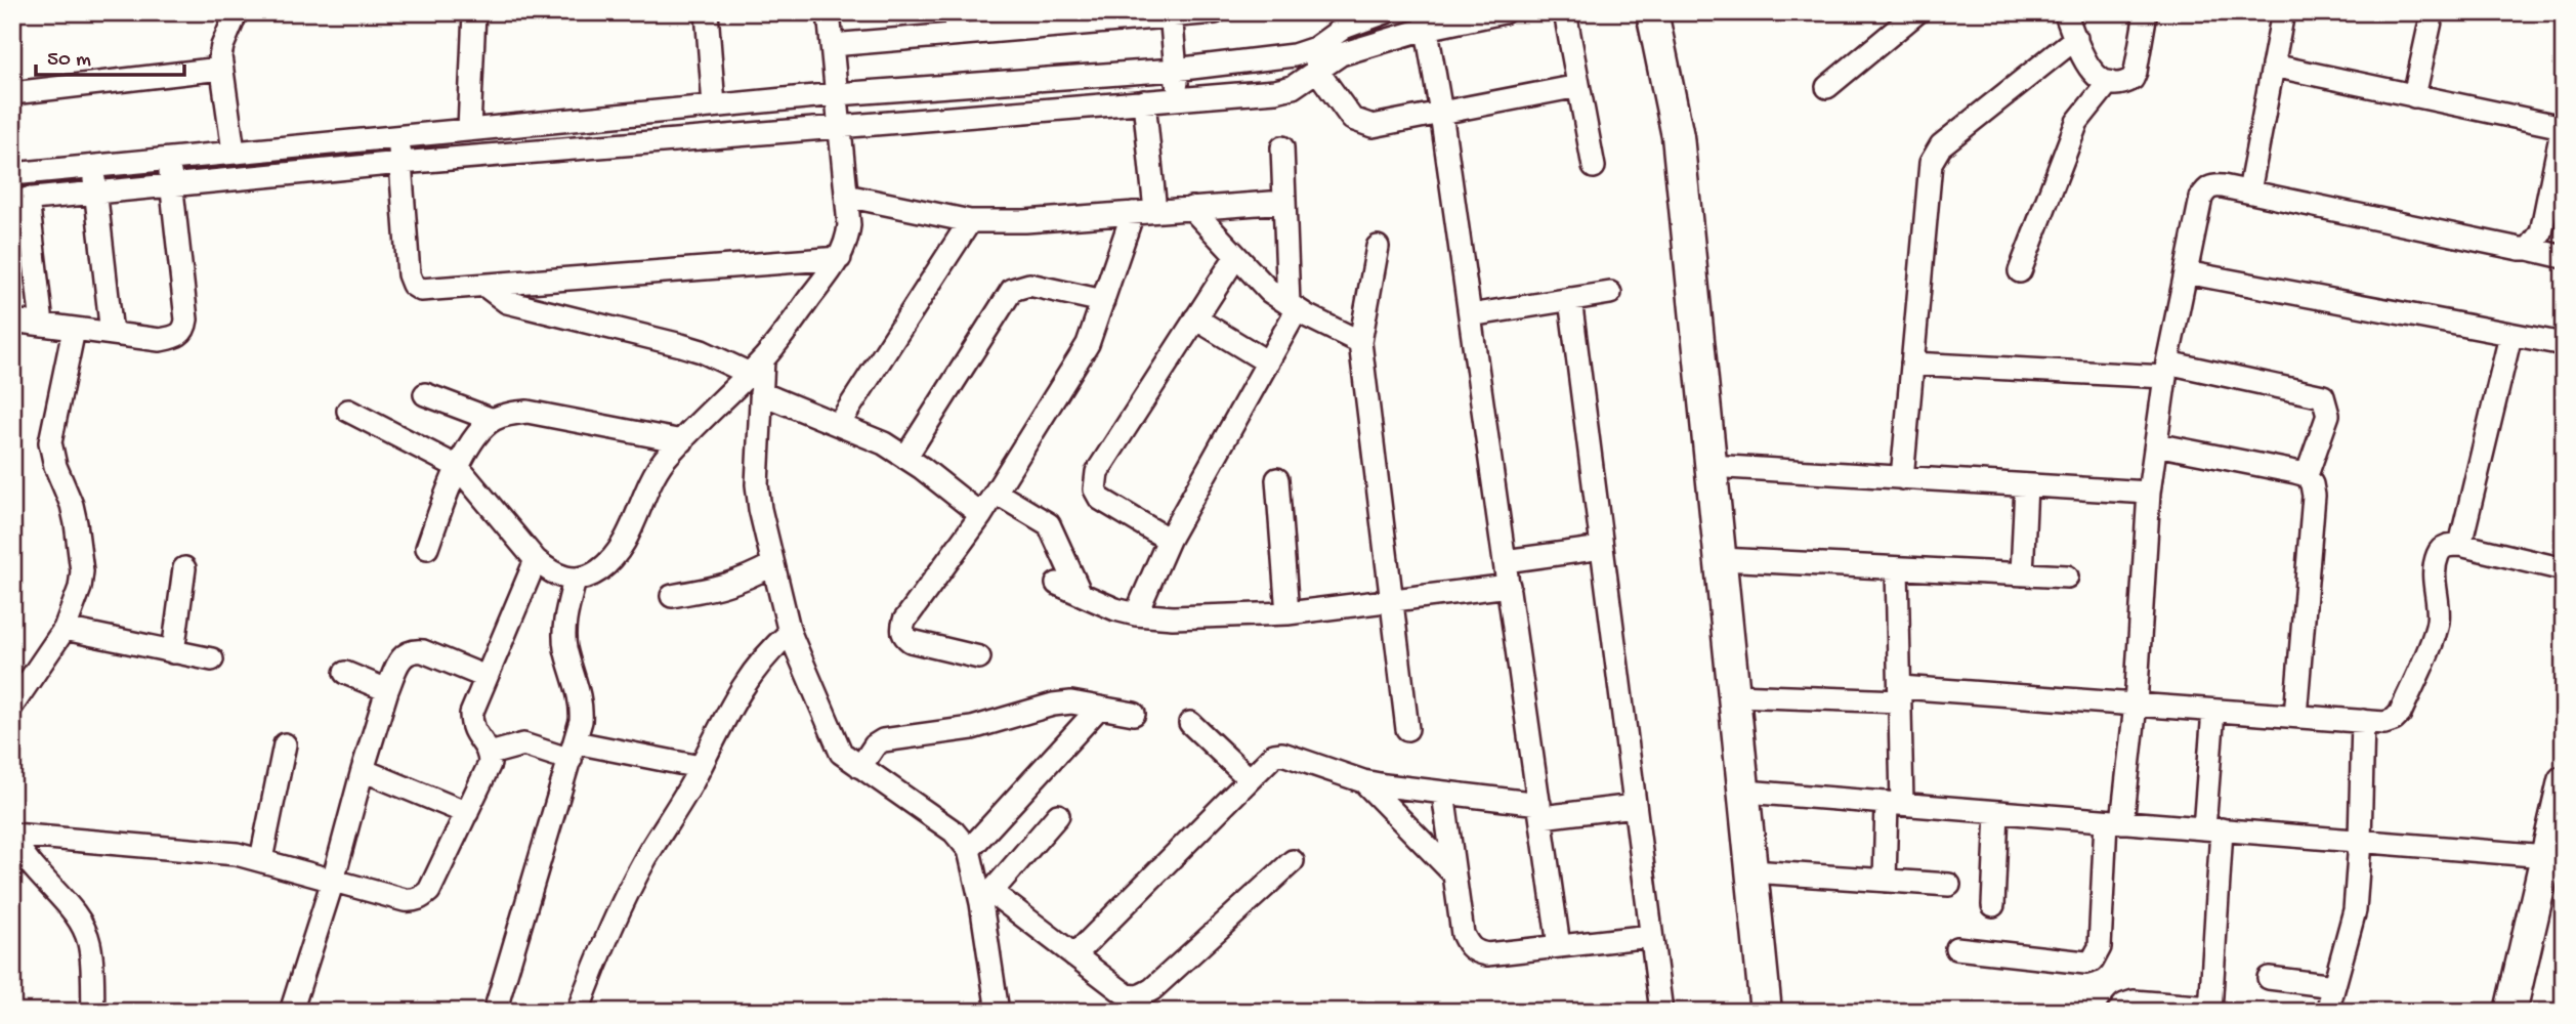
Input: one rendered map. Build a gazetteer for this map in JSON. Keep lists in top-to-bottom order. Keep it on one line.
{"scale_bar":"50 m"}
